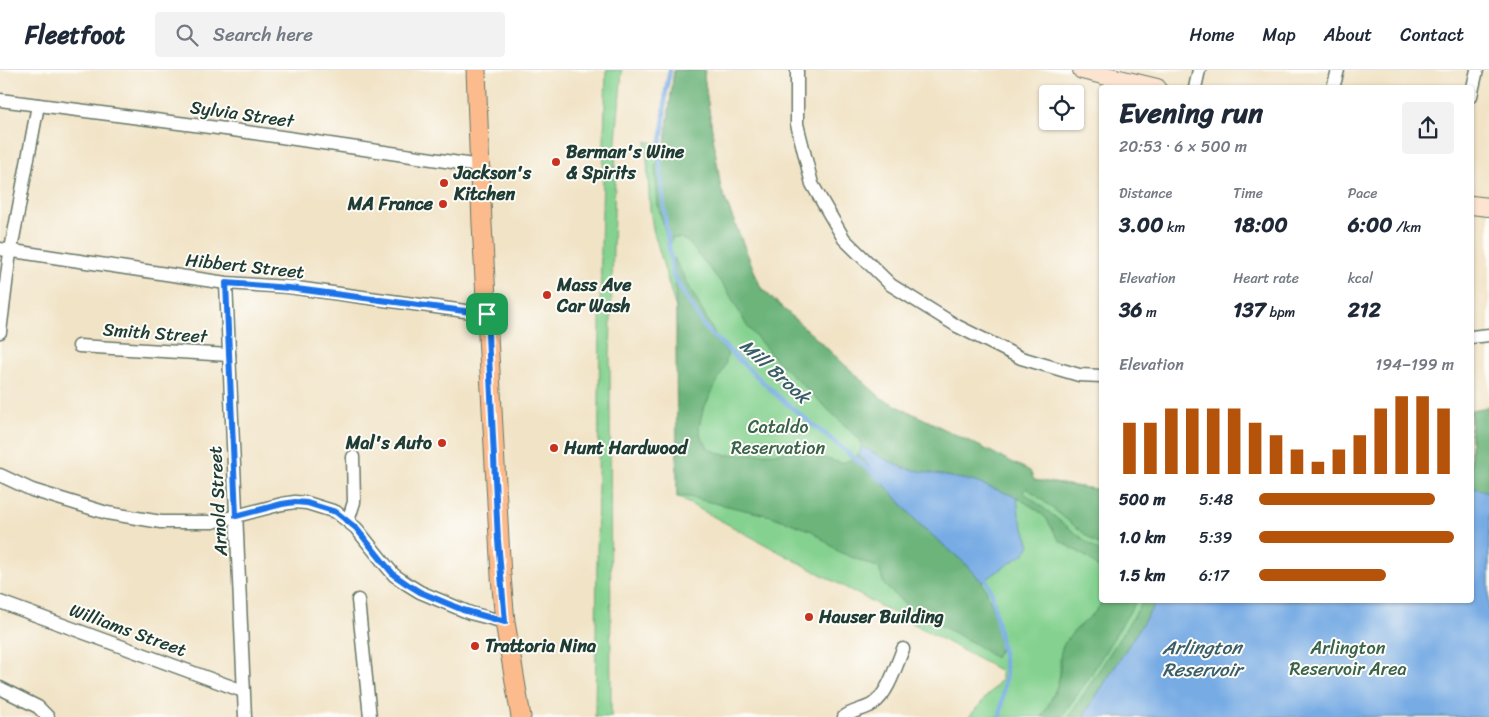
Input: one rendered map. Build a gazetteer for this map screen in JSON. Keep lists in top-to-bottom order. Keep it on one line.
{"streets":{"street":["Sylvia Street","Hibbert Street","Smith Street","Arnold Street","Williams Street"]},"crossings":[["Hibbert Street","Arnold Street"],["Smith Street","Arnold Street"],["Arnold Street","Williams Street"]],"water":["Mill Brook","Arlington Reservoir"],"parks":["Cataldo Reservation","Arlington Reservoir Area"],"places":["Berman's Wine & Spirits","Jackson's Kitchen","MA France","Mass Ave Car Wash","Mal's Auto","Hunt Hardwood","Hauser Building","Trattoria Nina"],"page":{"header":"Fleetfoot","search":"Search here","nav":["Home","Map","About","Contact"],"heading":["Evening run","20:53 · 6 × 500 m"],"stats":[["Distance","3.00 km"],["Time","18:00"],["Pace","6:00 /km"],["Elevation","36 m"],["Heart rate","137 bpm"],["kcal","212"]],"chart":["Elevation","194–199 m"],"list":[{"name":"500 m","note":"5:48"},{"name":"1.0 km","note":"5:39"},{"name":"1.5 km","note":"6:17"}]}}
